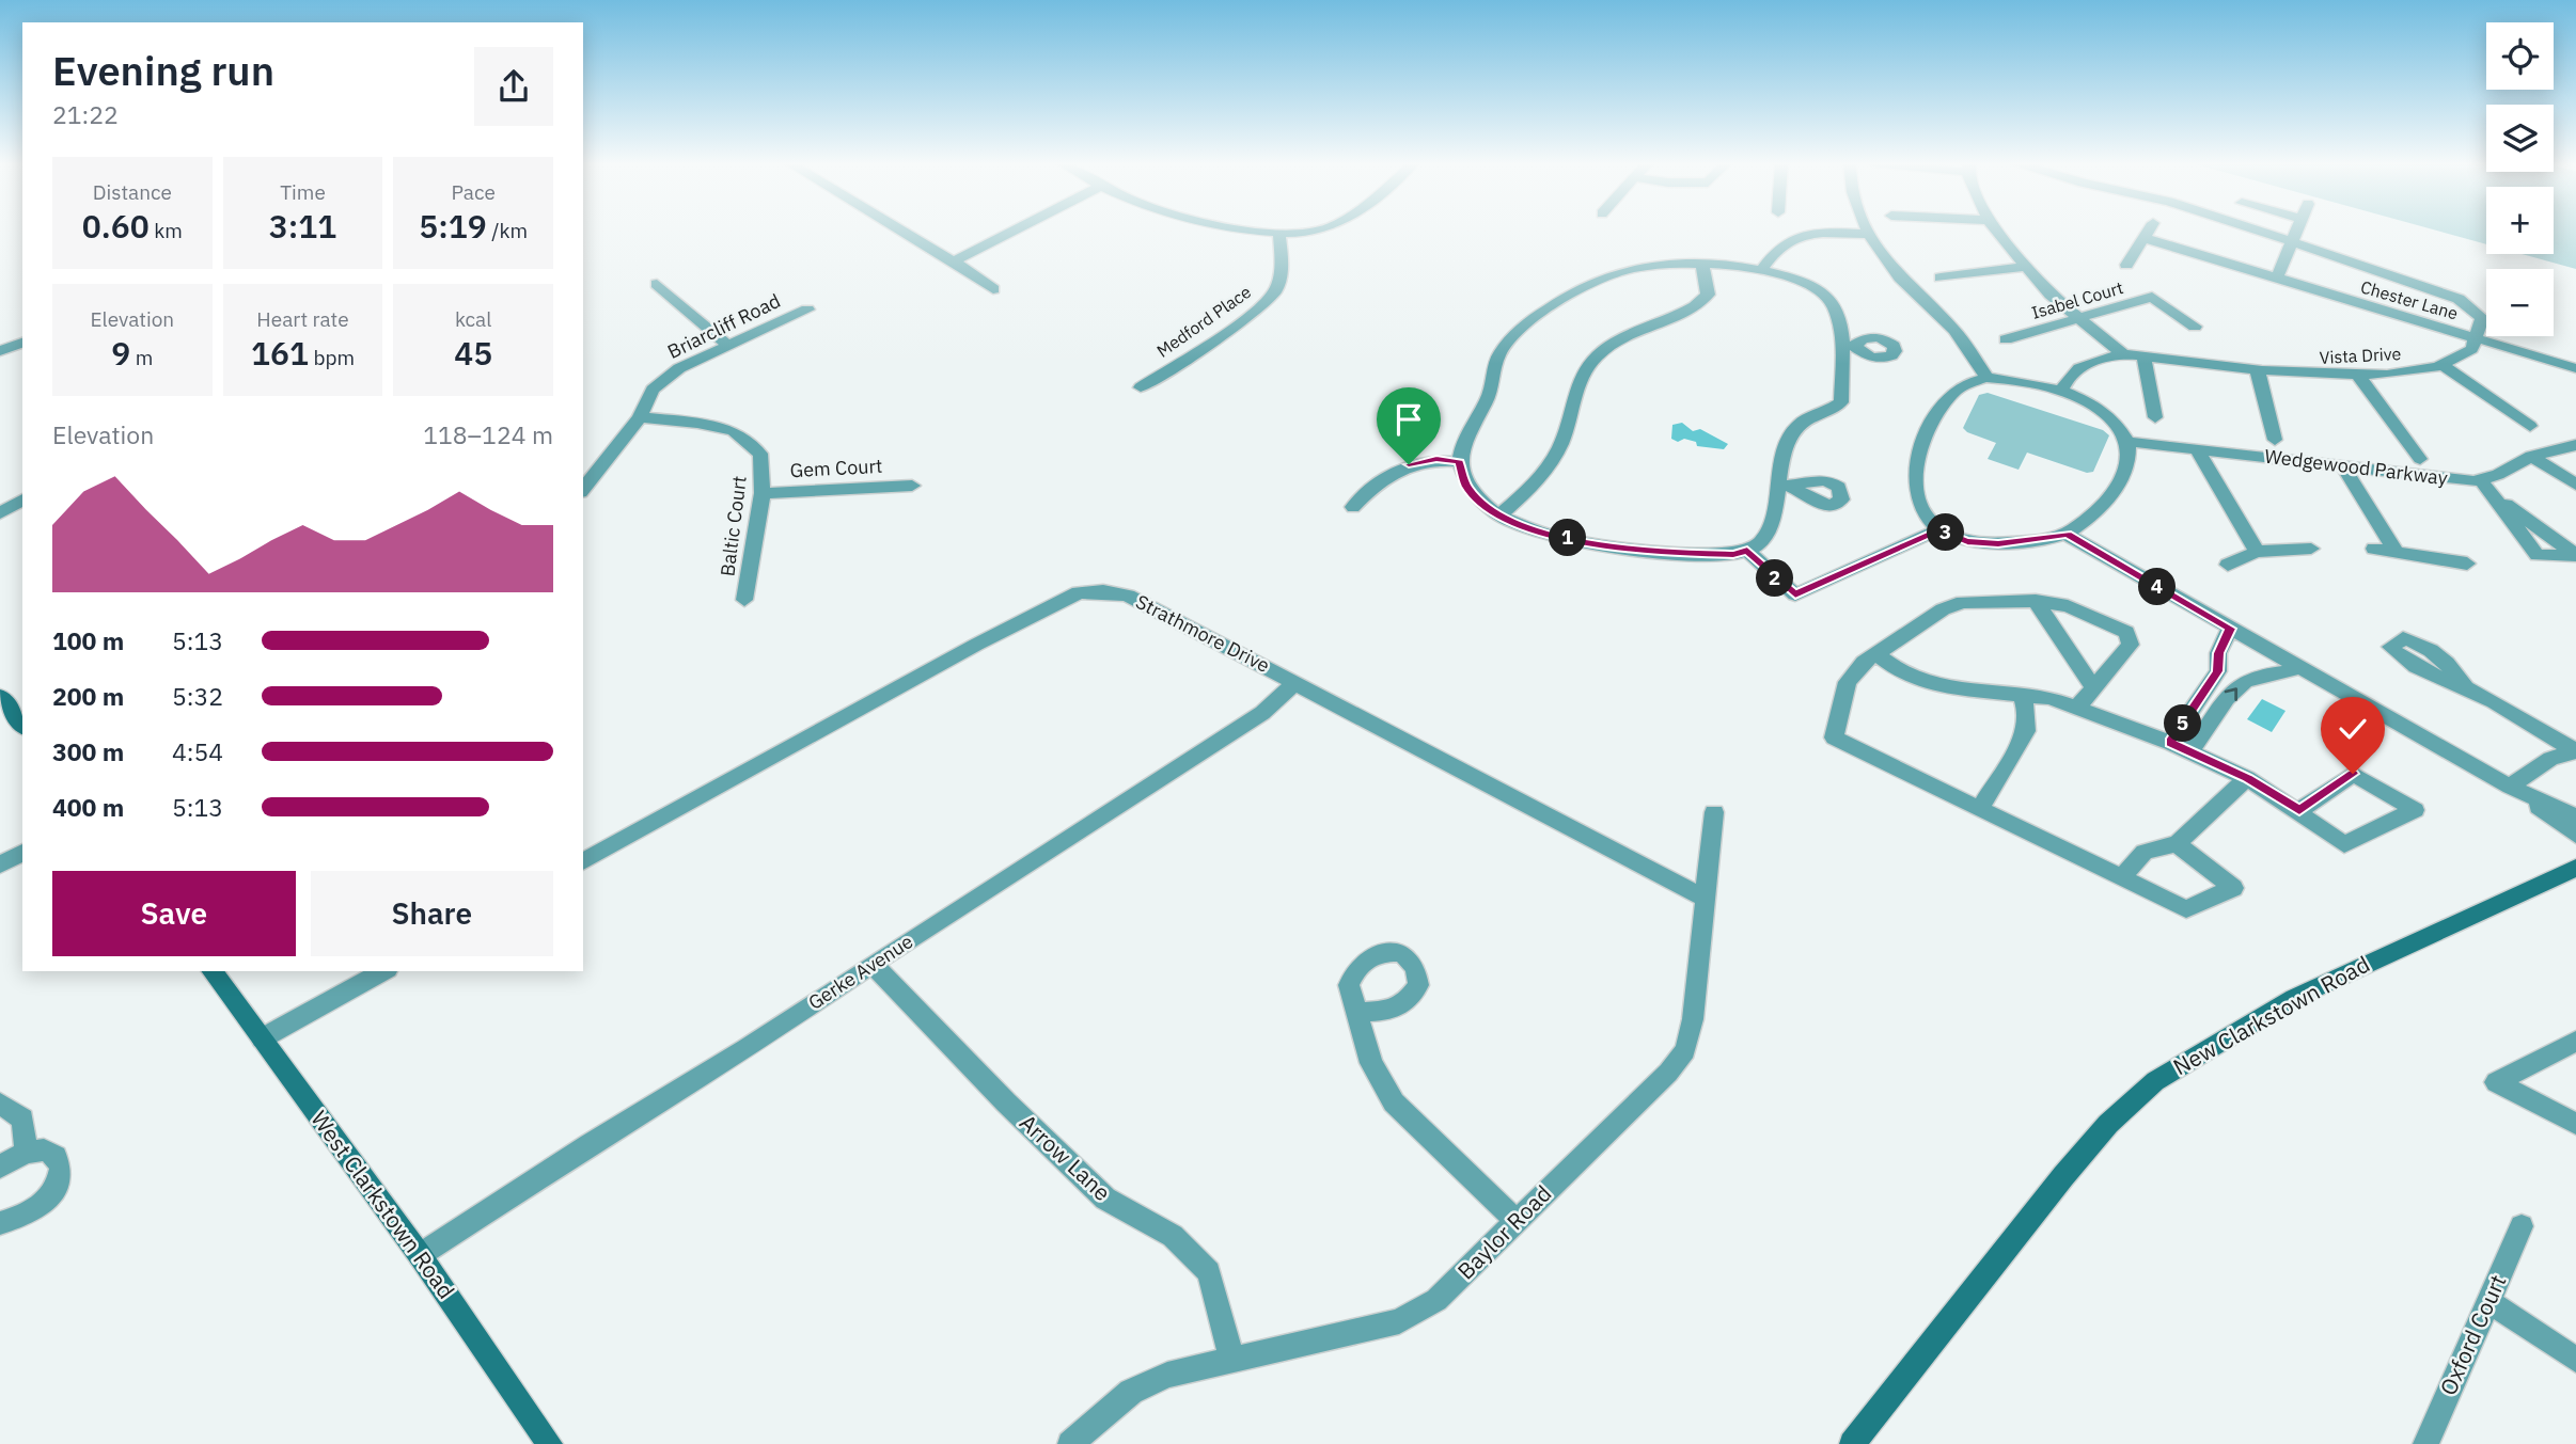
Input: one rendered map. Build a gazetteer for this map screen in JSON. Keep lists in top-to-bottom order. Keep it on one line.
{"streets":{"street":["Isabel Court","Chester Lane","Medford Place","Briarcliff Road","Vista Drive","Wedgewood Parkway","Gem Court","Baltic Court","Strathmore Drive","Gerke Avenue","New Clarkstown Road","Arrow Lane","West Clarkstown Road","Baylor Road","Oxford Court"]},"crossings":[["Chester Lane","Vista Drive"],["Briarcliff Road","Baltic Court"],["Vista Drive","Wedgewood Parkway"],["Gem Court","Baltic Court"],["Strathmore Drive","Gerke Avenue"],["Strathmore Drive","Baylor Road"],["Gerke Avenue","Arrow Lane"],["Gerke Avenue","West Clarkstown Road"],["Arrow Lane","Baylor Road"]],"page":{"map_buttons":["+","−"],"heading":["Evening run","21:22"],"stats":[["Distance","0.60 km"],["Time","3:11"],["Pace","5:19 /km"],["Elevation","9 m"],["Heart rate","161 bpm"],["kcal","45"]],"chart":["Elevation","118–124 m"],"pins":["3","1","2","4","5"],"list":[{"name":"100 m","note":"5:13"},{"name":"200 m","note":"5:32"},{"name":"300 m","note":"4:54"},{"name":"400 m","note":"5:13"}],"buttons":["Save","Share"]}}
